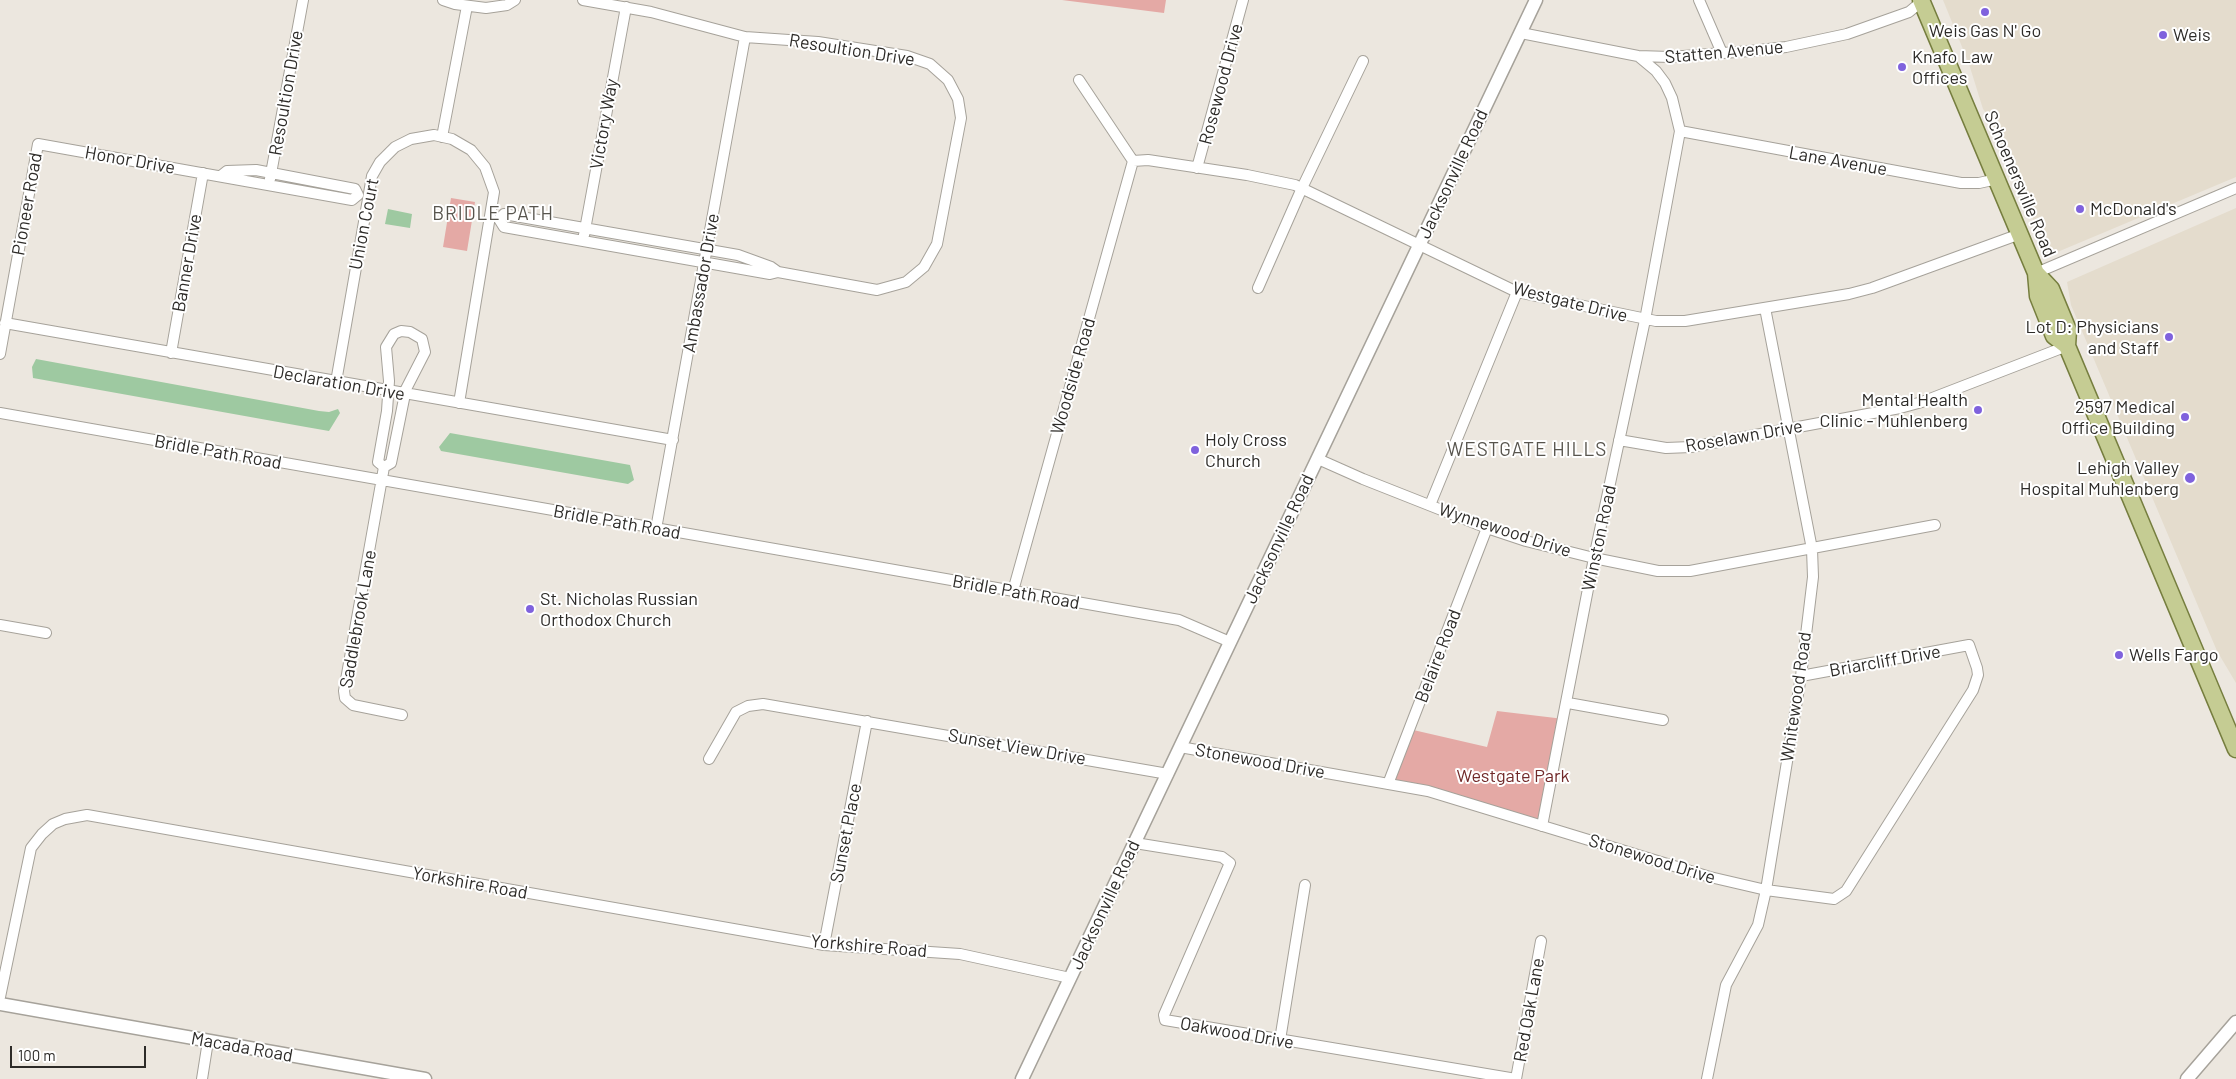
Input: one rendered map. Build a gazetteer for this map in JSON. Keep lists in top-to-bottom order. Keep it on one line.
{"streets":{"main road":["Schoenersville Road"],"street":["Resoultion Drive","Statten Avenue","Rosewood Drive","Victory Way","Honor Drive","Lane Avenue","Jacksonville Road","Pioneer Road","Union Court","Banner Drive","Ambassador Drive","Westgate Drive","Woodside Road","Declaration Drive","Roselawn Drive","Bridle Path Road","Wynnewood Drive","Winston Road","Saddlebrook Lane","Belaire Road","Briarcliff Drive","Whitewood Road","Sunset View Drive","Stonewood Drive","Sunset Place","Yorkshire Road","Red Oak Lane","Oakwood Drive","Macada Road"]},"crossings":[["Resoultion Drive","Victory Way"],["Resoultion Drive","Honor Drive"],["Resoultion Drive","Union Court"],["Resoultion Drive","Ambassador Drive"],["Statten Avenue","Jacksonville Road"],["Statten Avenue","Schoenersville Road"],["Statten Avenue","Winston Road"],["Rosewood Drive","Westgate Drive"],["Honor Drive","Pioneer Road"],["Honor Drive","Union Court"],["Honor Drive","Banner Drive"],["Lane Avenue","Schoenersville Road"],["Lane Avenue","Winston Road"],["Jacksonville Road","Westgate Drive"],["Jacksonville Road","Bridle Path Road"],["Jacksonville Road","Wynnewood Drive"],["Jacksonville Road","Sunset View Drive"],["Jacksonville Road","Stonewood Drive"],["Jacksonville Road","Yorkshire Road"],["Jacksonville Road","Oakwood Drive"],["Schoenersville Road","Westgate Drive"],["Schoenersville Road","Roselawn Drive"],["Pioneer Road","Declaration Drive"],["Union Court","Declaration Drive"],["Banner Drive","Declaration Drive"],["Ambassador Drive","Declaration Drive"],["Ambassador Drive","Bridle Path Road"],["Westgate Drive","Woodside Road"],["Westgate Drive","Winston Road"],["Westgate Drive","Whitewood Road"],["Woodside Road","Bridle Path Road"],["Roselawn Drive","Winston Road"],["Roselawn Drive","Whitewood Road"],["Bridle Path Road","Saddlebrook Lane"],["Wynnewood Drive","Winston Road"],["Wynnewood Drive","Belaire Road"],["Wynnewood Drive","Whitewood Road"],["Winston Road","Stonewood Drive"],["Belaire Road","Stonewood Drive"],["Briarcliff Drive","Whitewood Road"],["Briarcliff Drive","Stonewood Drive"],["Whitewood Road","Stonewood Drive"],["Sunset View Drive","Sunset Place"],["Sunset Place","Yorkshire Road"],["Red Oak Lane","Oakwood Drive"]],"districts":["BRIDLE PATH","WESTGATE HILLS"],"parks":["Westgate Park"],"places":["Weis Gas N' Go","Weis","Knafo Law Offices","McDonald's","Lot D: Physicians and Staff","Mental Health Clinic - Muhlenberg","2597 Medical Office Building","Holy Cross Church","Lehigh Valley Hospital Muhlenberg","St. Nicholas Russian Orthodox Church","Wells Fargo"],"scale_bar":"100 m"}
